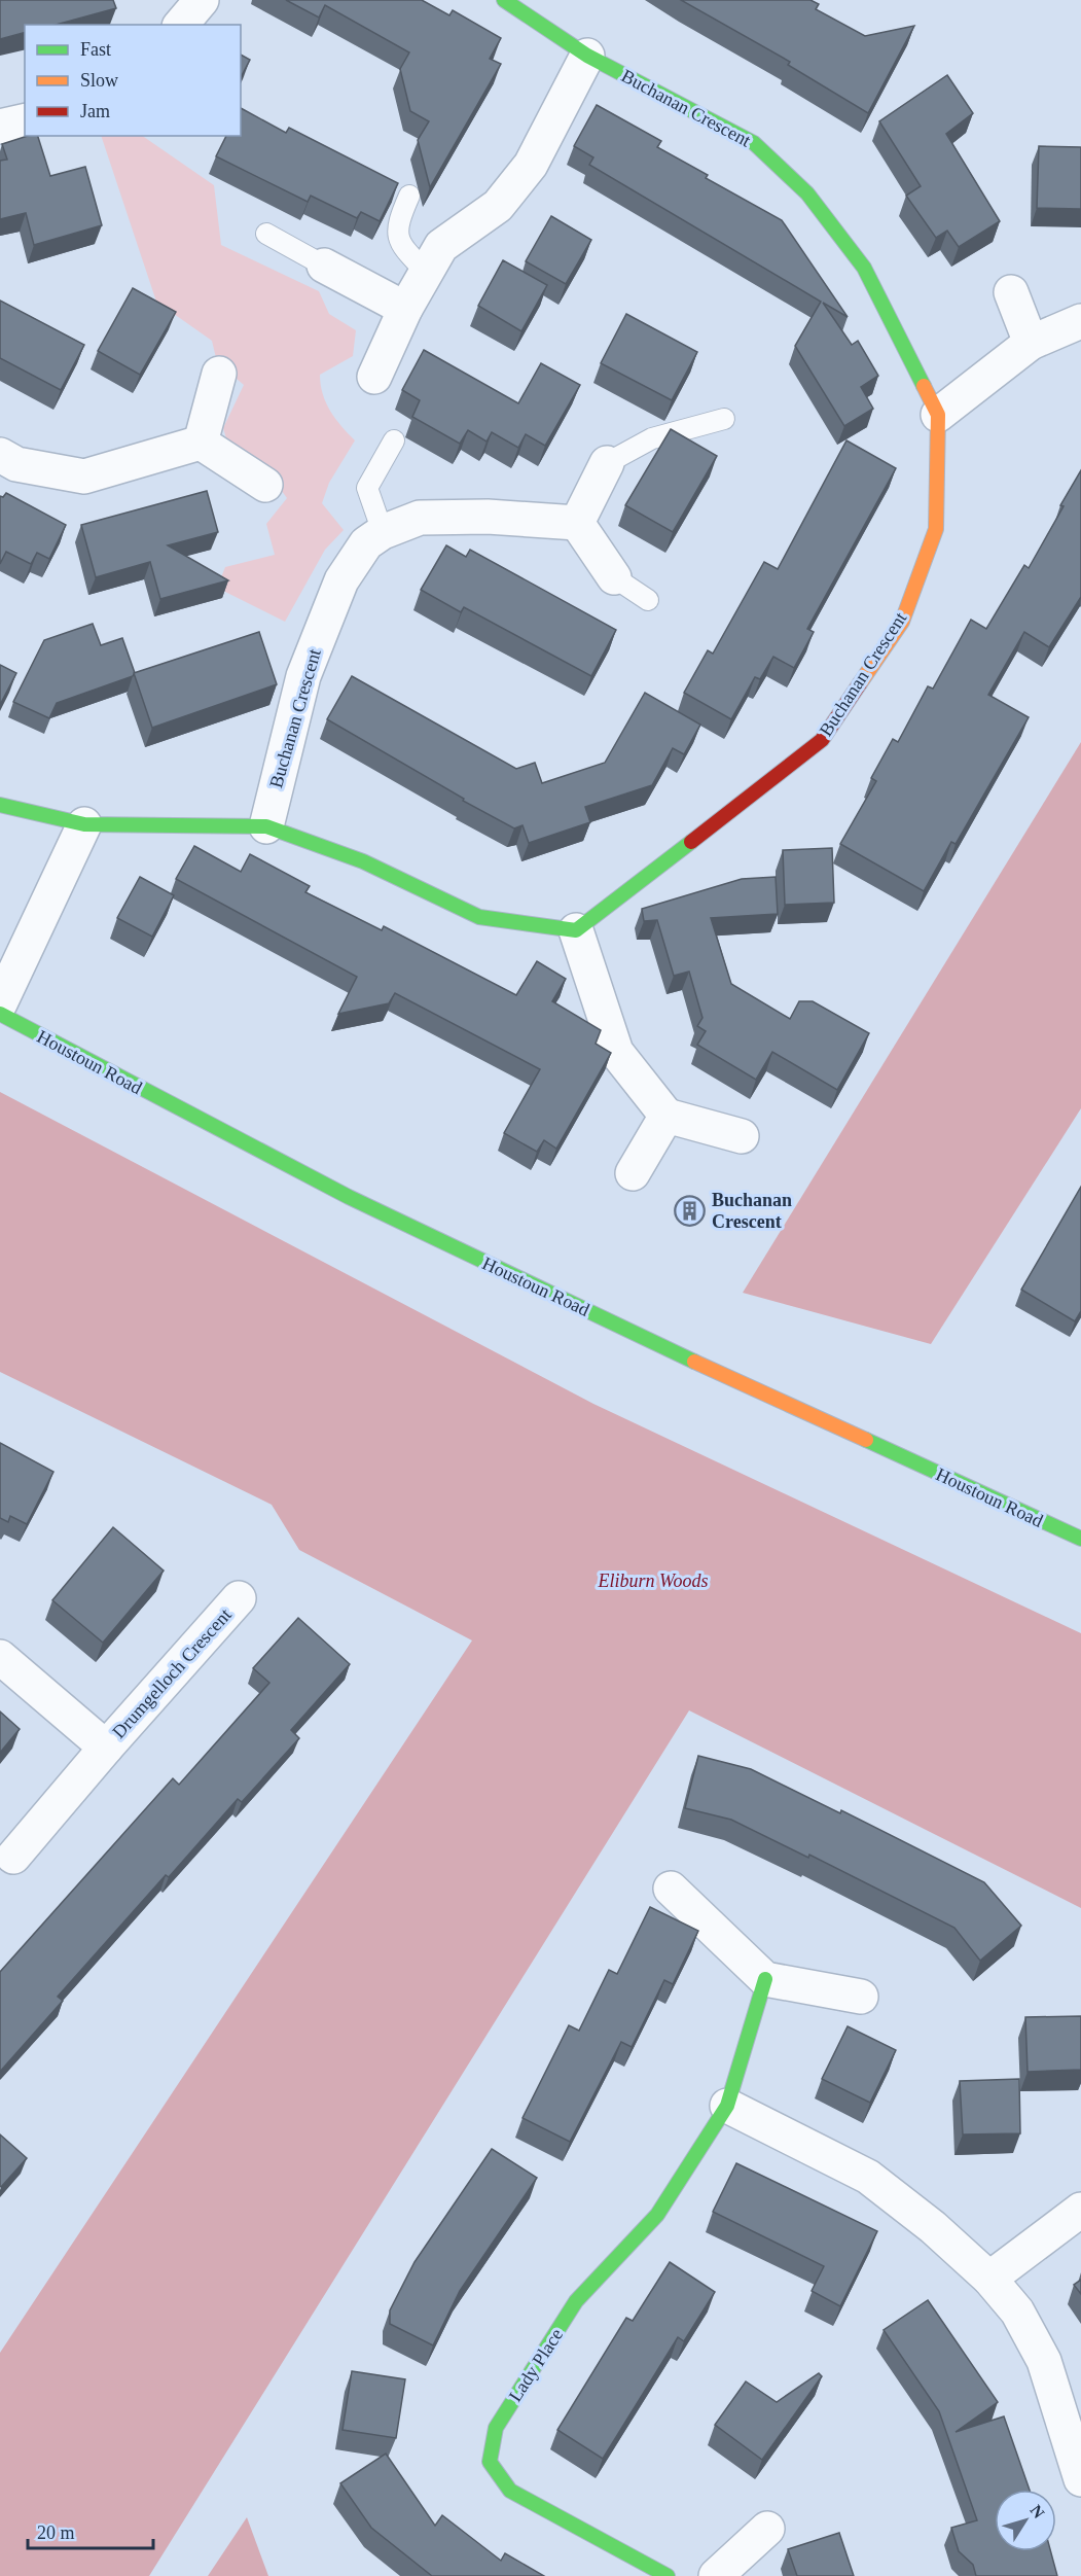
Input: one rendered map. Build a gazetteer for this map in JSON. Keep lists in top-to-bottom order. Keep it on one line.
{"streets":{"street":["Buchanan Crescent","Houstoun Road","Drumgelloch Crescent","Lady Place"]},"parks":["Eliburn Woods"],"places":{"building":["Buchanan Crescent"]},"legend":["Fast","Slow","Jam"],"scale_bar":"20 m","north":"top right"}
